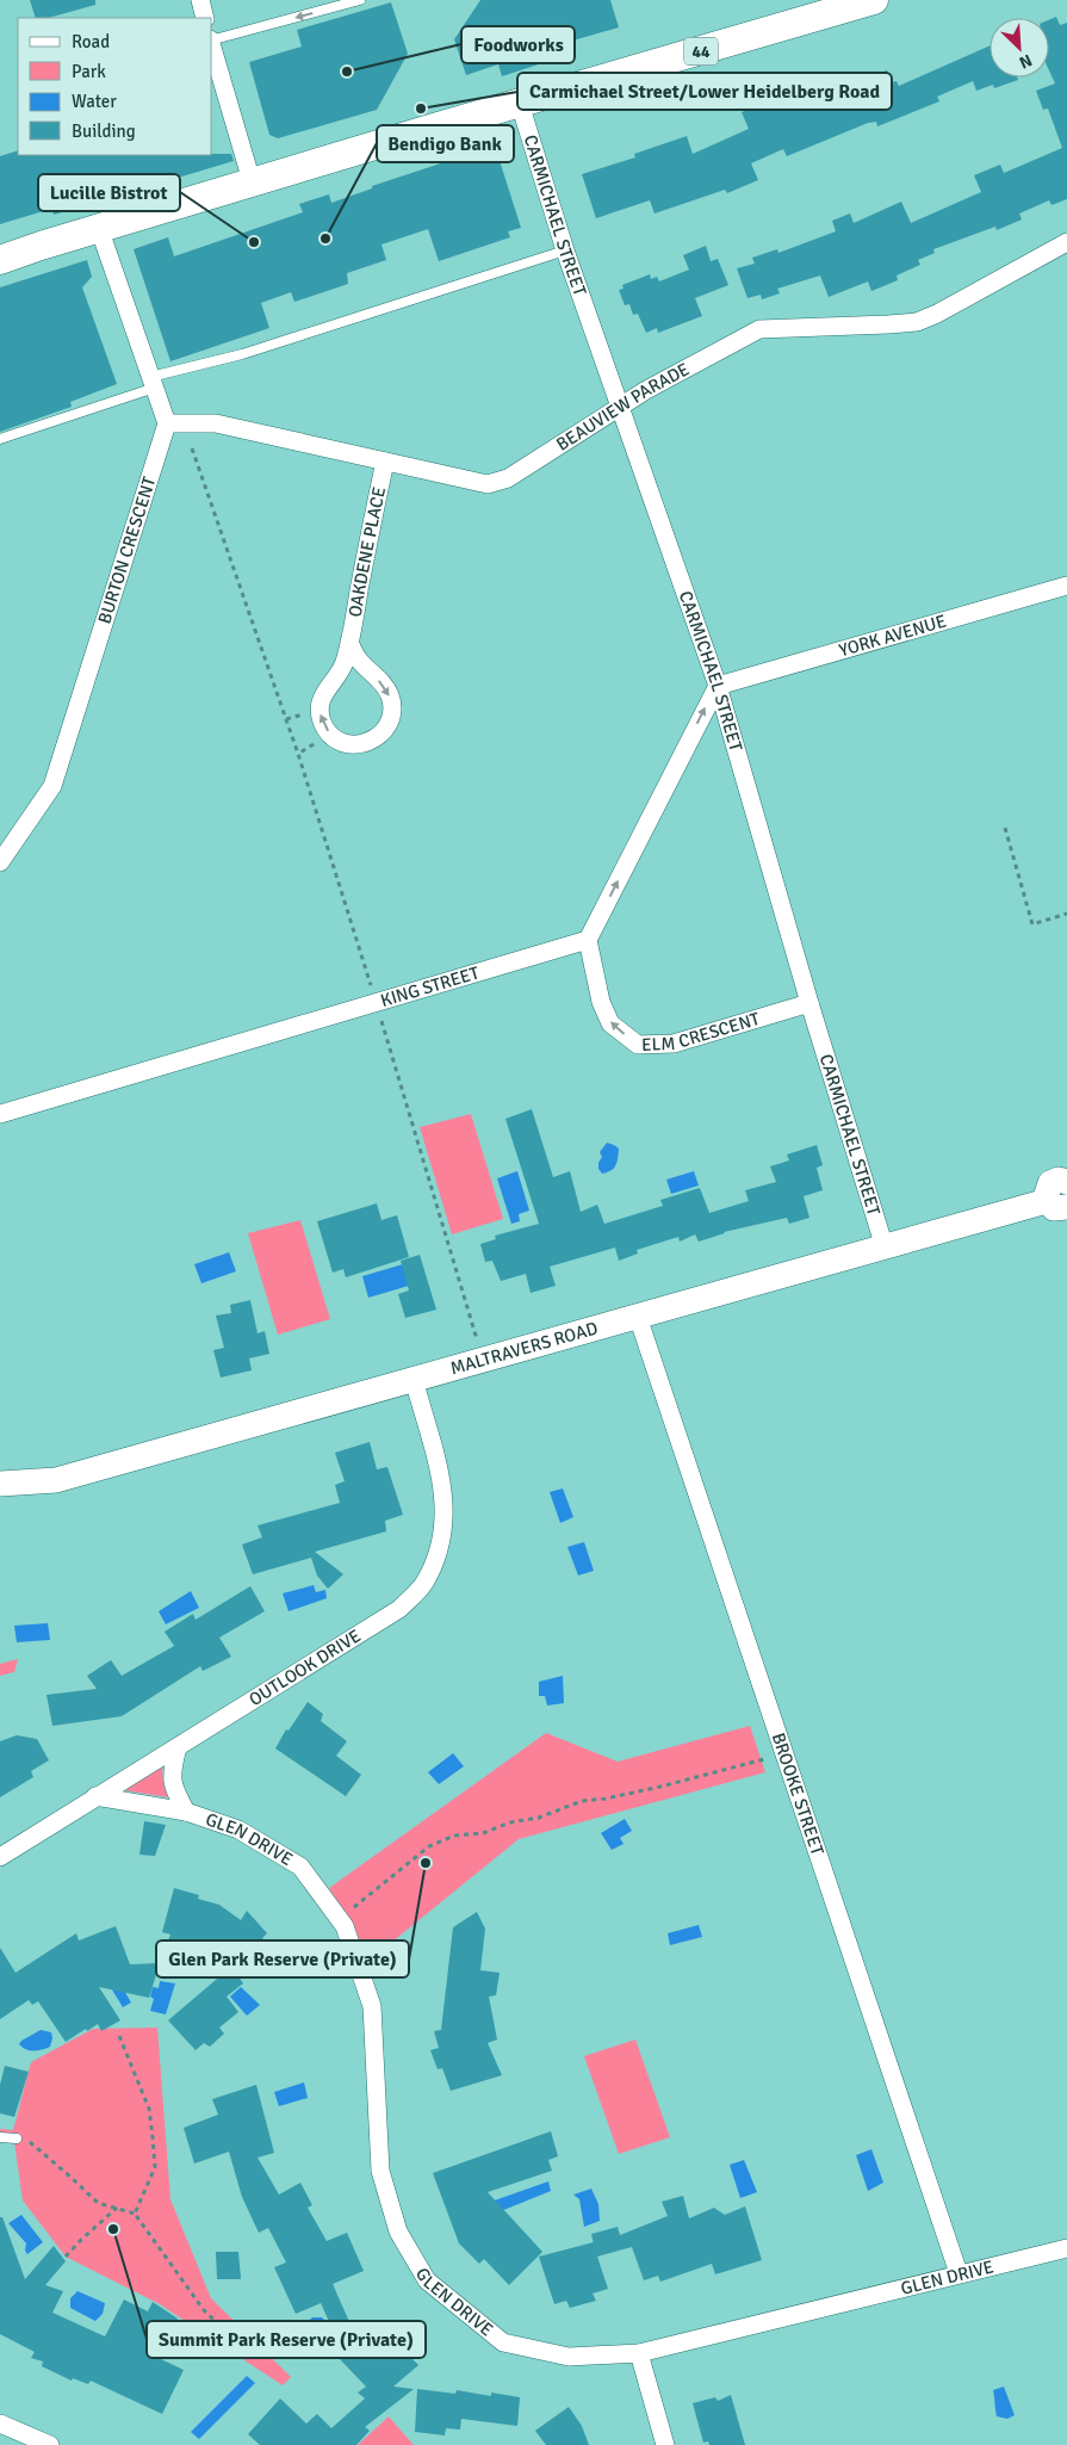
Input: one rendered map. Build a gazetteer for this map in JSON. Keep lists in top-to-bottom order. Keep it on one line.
{"streets":{"main road":["44"],"street":["CARMICHAEL STREET","BEAUVIEW PARADE","BURTON CRESCENT","OAKDENE PLACE","YORK AVENUE","KING STREET","ELM CRESCENT","MALTRAVERS ROAD","OUTLOOK DRIVE","BROOKE STREET","GLEN DRIVE"]},"crossings":[["44","CARMICHAEL STREET"],["CARMICHAEL STREET","BEAUVIEW PARADE"],["CARMICHAEL STREET","YORK AVENUE"],["CARMICHAEL STREET","ELM CRESCENT"],["CARMICHAEL STREET","MALTRAVERS ROAD"],["BEAUVIEW PARADE","BURTON CRESCENT"],["BEAUVIEW PARADE","OAKDENE PLACE"],["KING STREET","ELM CRESCENT"],["MALTRAVERS ROAD","OUTLOOK DRIVE"],["MALTRAVERS ROAD","BROOKE STREET"],["OUTLOOK DRIVE","GLEN DRIVE"],["BROOKE STREET","GLEN DRIVE"]],"places":["Foodworks","Carmichael Street/Lower Heidelberg Road","Bendigo Bank","Lucille Bistrot","Glen Park Reserve (Private)","Summit Park Reserve (Private)"],"legend":["Road","Park","Water","Building"],"north":"bottom right"}
